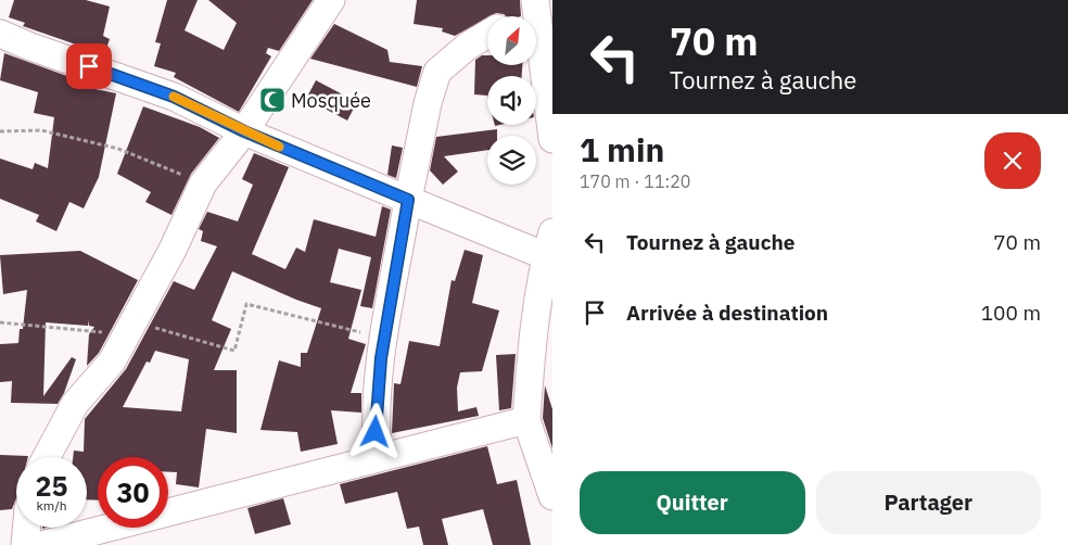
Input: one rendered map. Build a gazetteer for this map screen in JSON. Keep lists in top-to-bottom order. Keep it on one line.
{"places":{"mosque":["Mosquée"]},"north":"top right","page":{"turn":["70 m","Tournez à gauche"],"heading":["1 min","170 m · 11:20"],"list":[{"name":"Tournez à gauche","value":"70 m"},{"name":"Arrivée à destination","value":"100 m"}],"speed":"25 km/h","limit":"30","buttons":["Quitter","Partager"]}}
